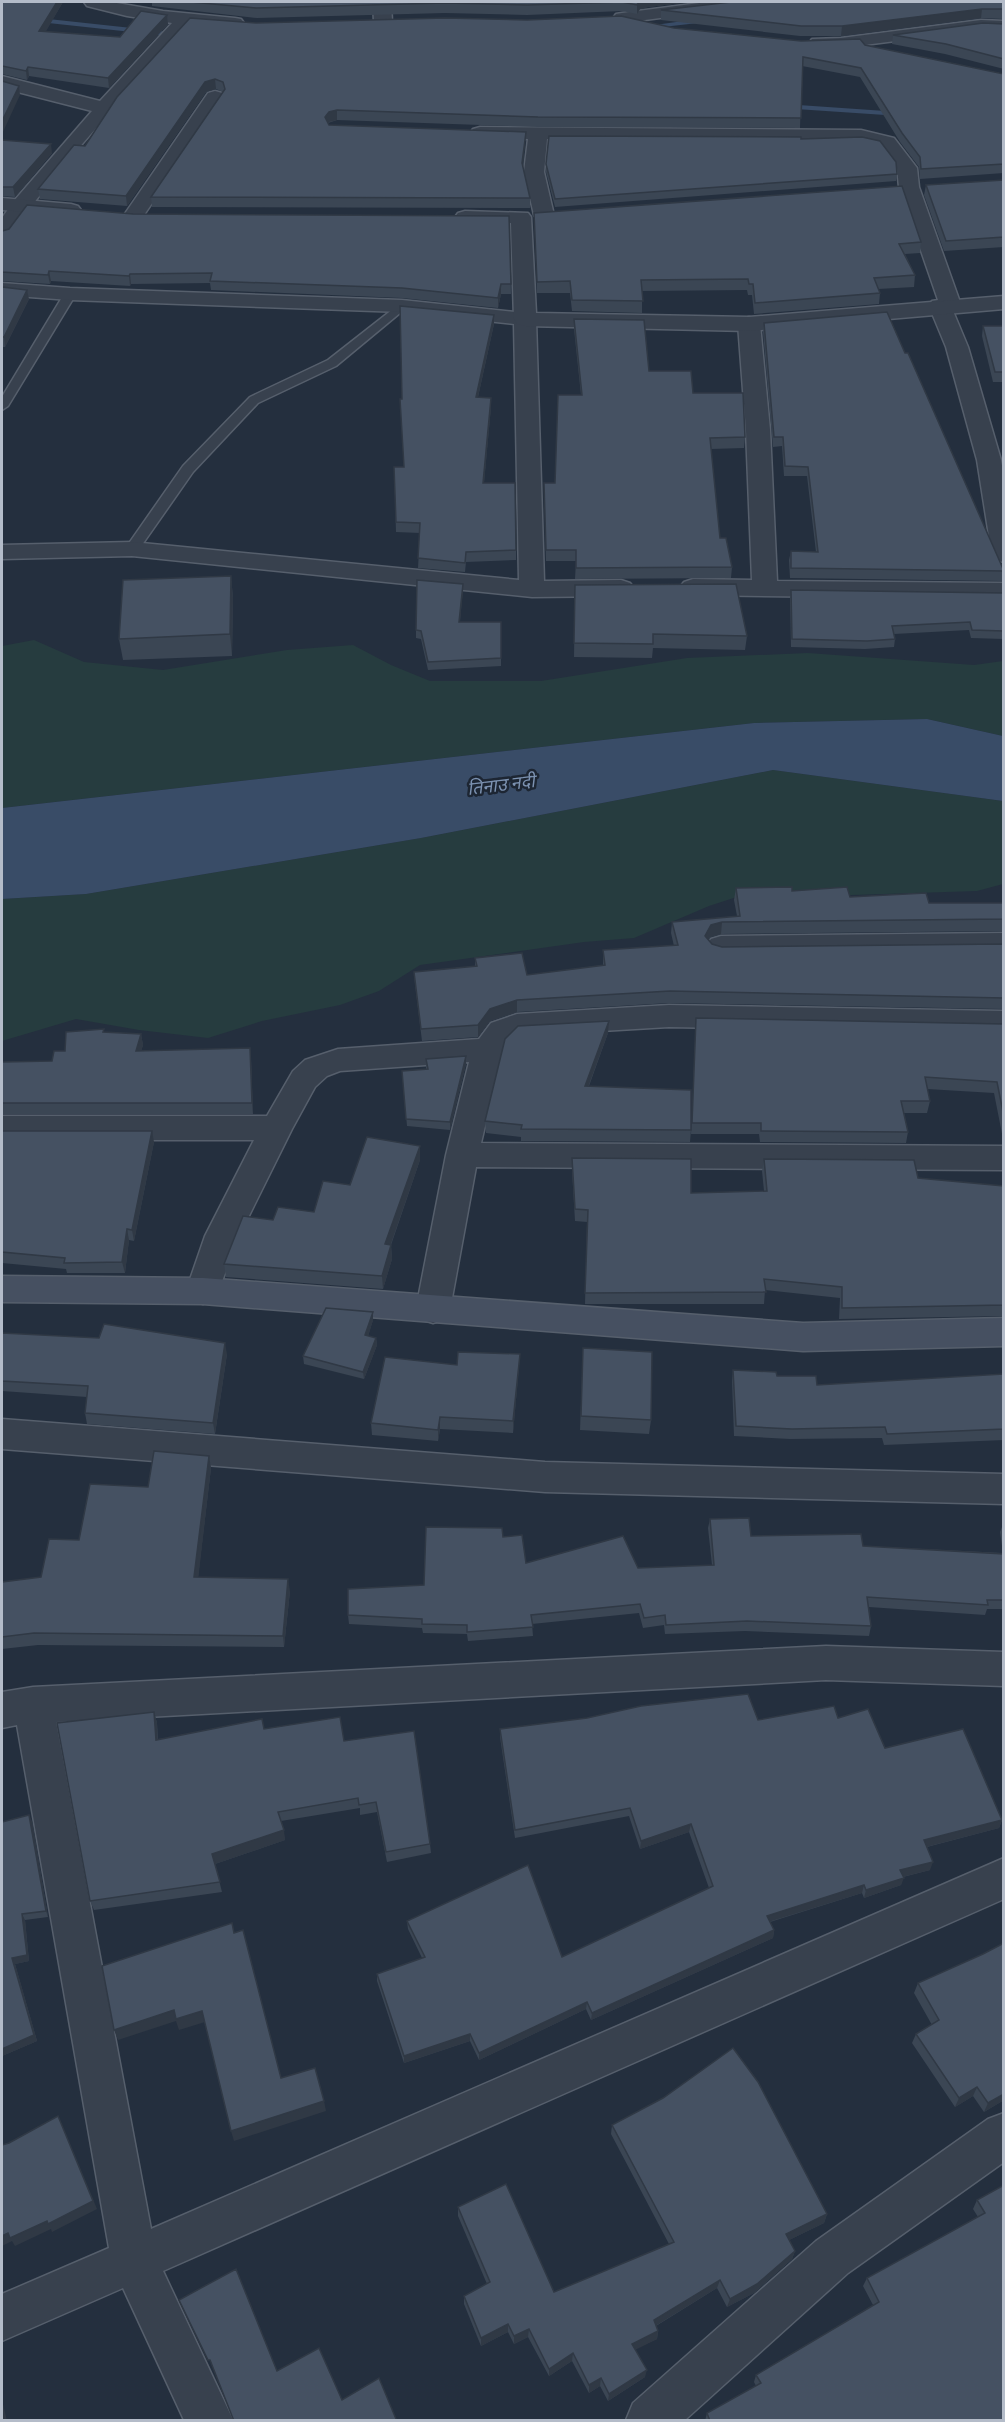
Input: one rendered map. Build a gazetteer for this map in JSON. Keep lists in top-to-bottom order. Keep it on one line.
{"water":["तिनाउ नदी"]}
